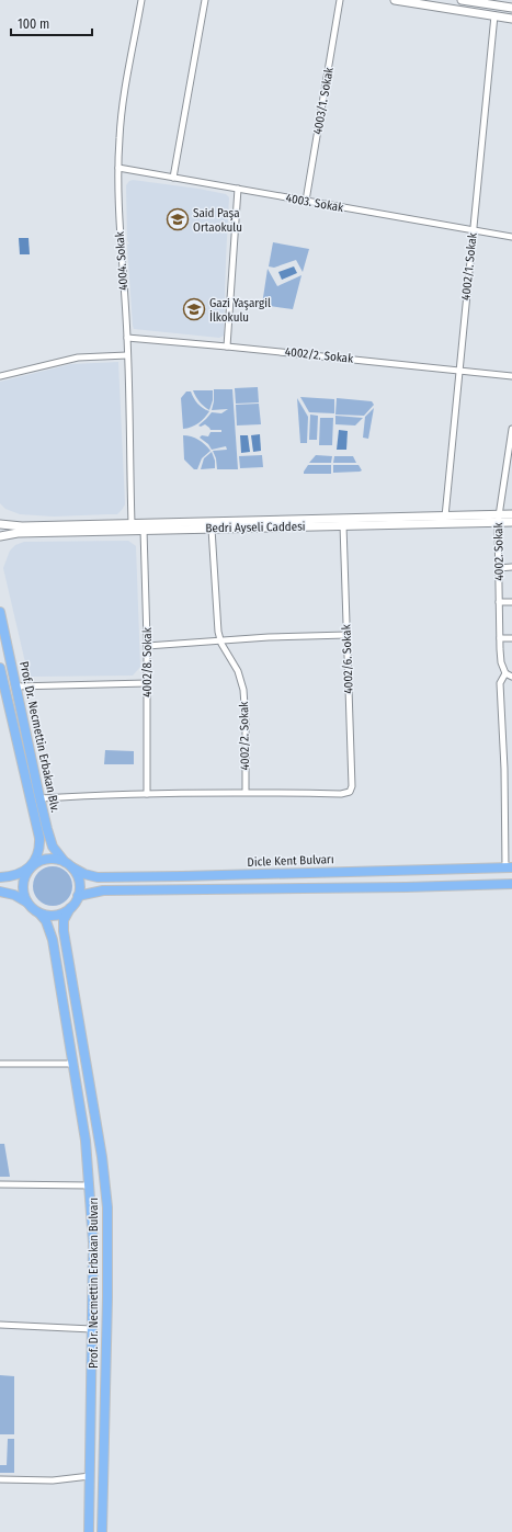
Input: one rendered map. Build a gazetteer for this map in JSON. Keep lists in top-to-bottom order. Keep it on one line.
{"streets":{"main road":["Bedri Ayseli Caddesi","Prof. Dr. Necmettin Erbakan Blv.","Dicle Kent Bulvarı","Prof. Dr. Necmettin Erbakan Bulvarı"],"street":["4003/1. Sokak","4003. Sokak","4004. Sokak","4002/1. Sokak","4002/2. Sokak","4002. Sokak","4002/6. Sokak","4002/8. Sokak"]},"crossings":[["4003/1. Sokak","4003. Sokak"],["4003. Sokak","4004. Sokak"],["4003. Sokak","4002/1. Sokak"],["4004. Sokak","4002/2. Sokak"],["4004. Sokak","Bedri Ayseli Caddesi"],["4002/1. Sokak","4002/2. Sokak"],["4002/1. Sokak","Bedri Ayseli Caddesi"],["4002/2. Sokak","Bedri Ayseli Caddesi"],["4002/2. Sokak","4002/6. Sokak"],["Bedri Ayseli Caddesi","4002. Sokak"],["Bedri Ayseli Caddesi","4002/6. Sokak"],["Bedri Ayseli Caddesi","4002/8. Sokak"],["Prof. Dr. Necmettin Erbakan Blv.","Dicle Kent Bulvarı"],["Prof. Dr. Necmettin Erbakan Blv.","Prof. Dr. Necmettin Erbakan Bulvarı"],["Dicle Kent Bulvarı","Prof. Dr. Necmettin Erbakan Bulvarı"]],"places":{"school or university":["Said Paşa Ortaokulu","Gazi Yaşargil İlkokulu"]},"scale_bar":"100 m"}
